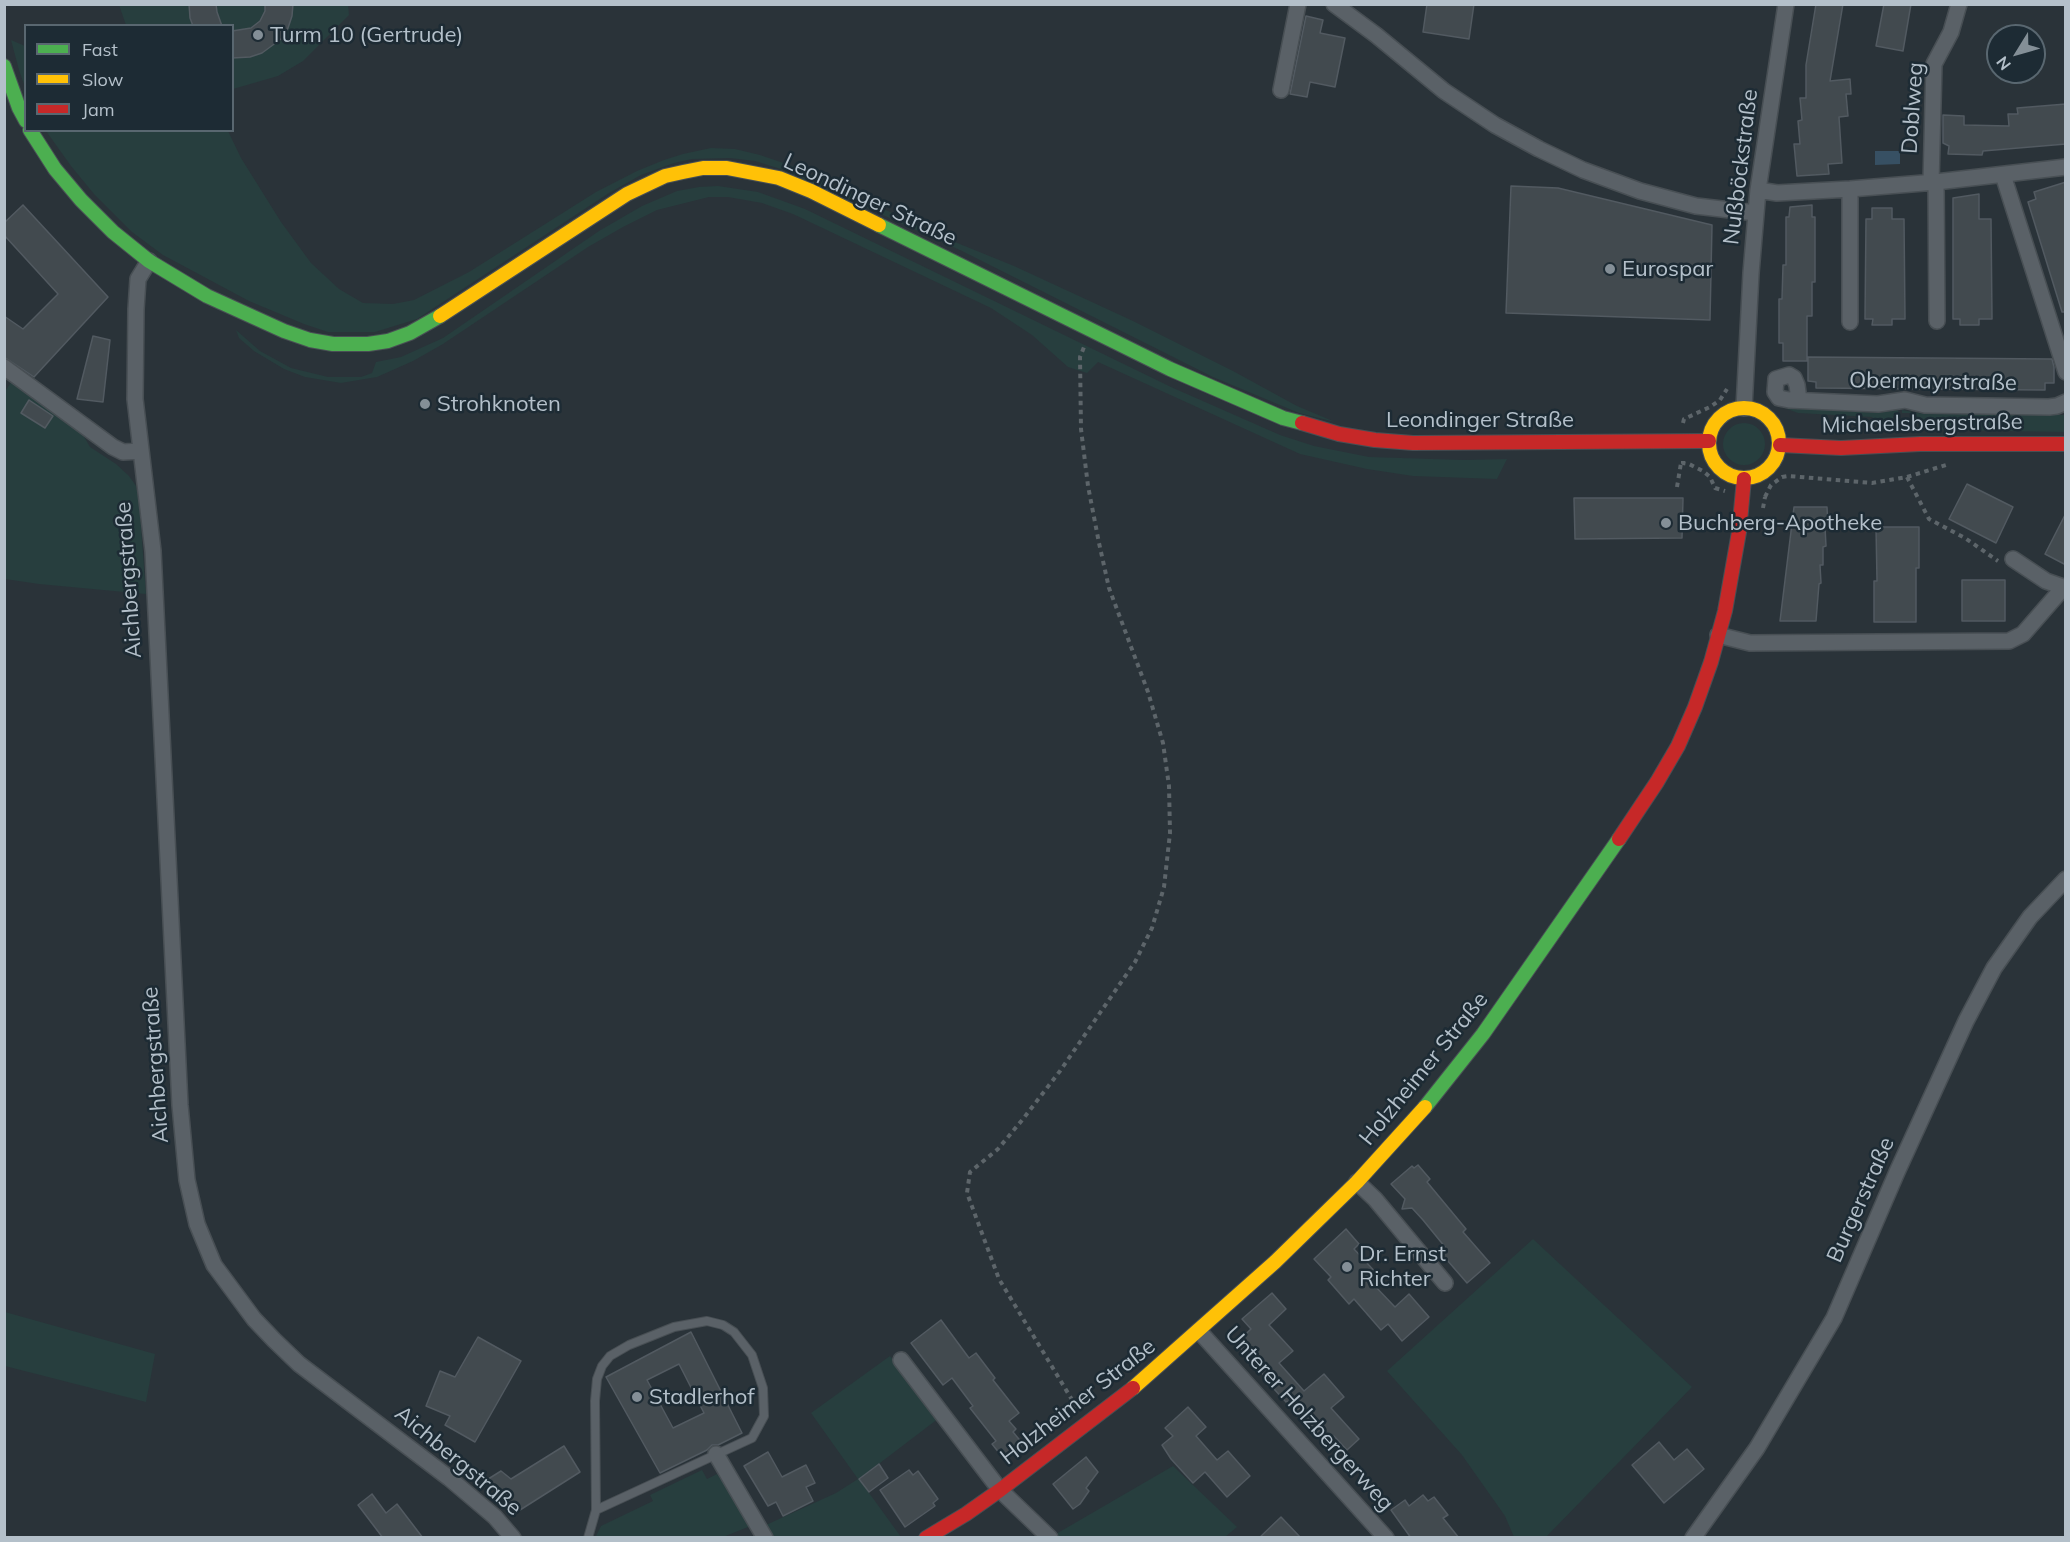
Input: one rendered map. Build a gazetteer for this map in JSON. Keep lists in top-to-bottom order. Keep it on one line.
{"streets":{"street":["Doblweg","Nußböckstraße","Leondinger Straße","Obermayrstraße","Michaelsbergstraße","Aichbergstraße","Holzheimer Straße","Burgerstraße","Unterer Holzbergerweg"]},"crossings":[["Nußböckstraße","Leondinger Straße"],["Nußböckstraße","Michaelsbergstraße"],["Nußböckstraße","Holzheimer Straße"],["Leondinger Straße","Michaelsbergstraße"],["Leondinger Straße","Aichbergstraße"],["Leondinger Straße","Holzheimer Straße"],["Michaelsbergstraße","Holzheimer Straße"],["Holzheimer Straße","Unterer Holzbergerweg"]],"places":["Turm 10 (Gertrude)","Eurospar","Strohknoten","Buchberg-Apotheke","Dr. Ernst Richter","Stadlerhof"],"legend":["Fast","Slow","Jam"],"north":"bottom left"}
